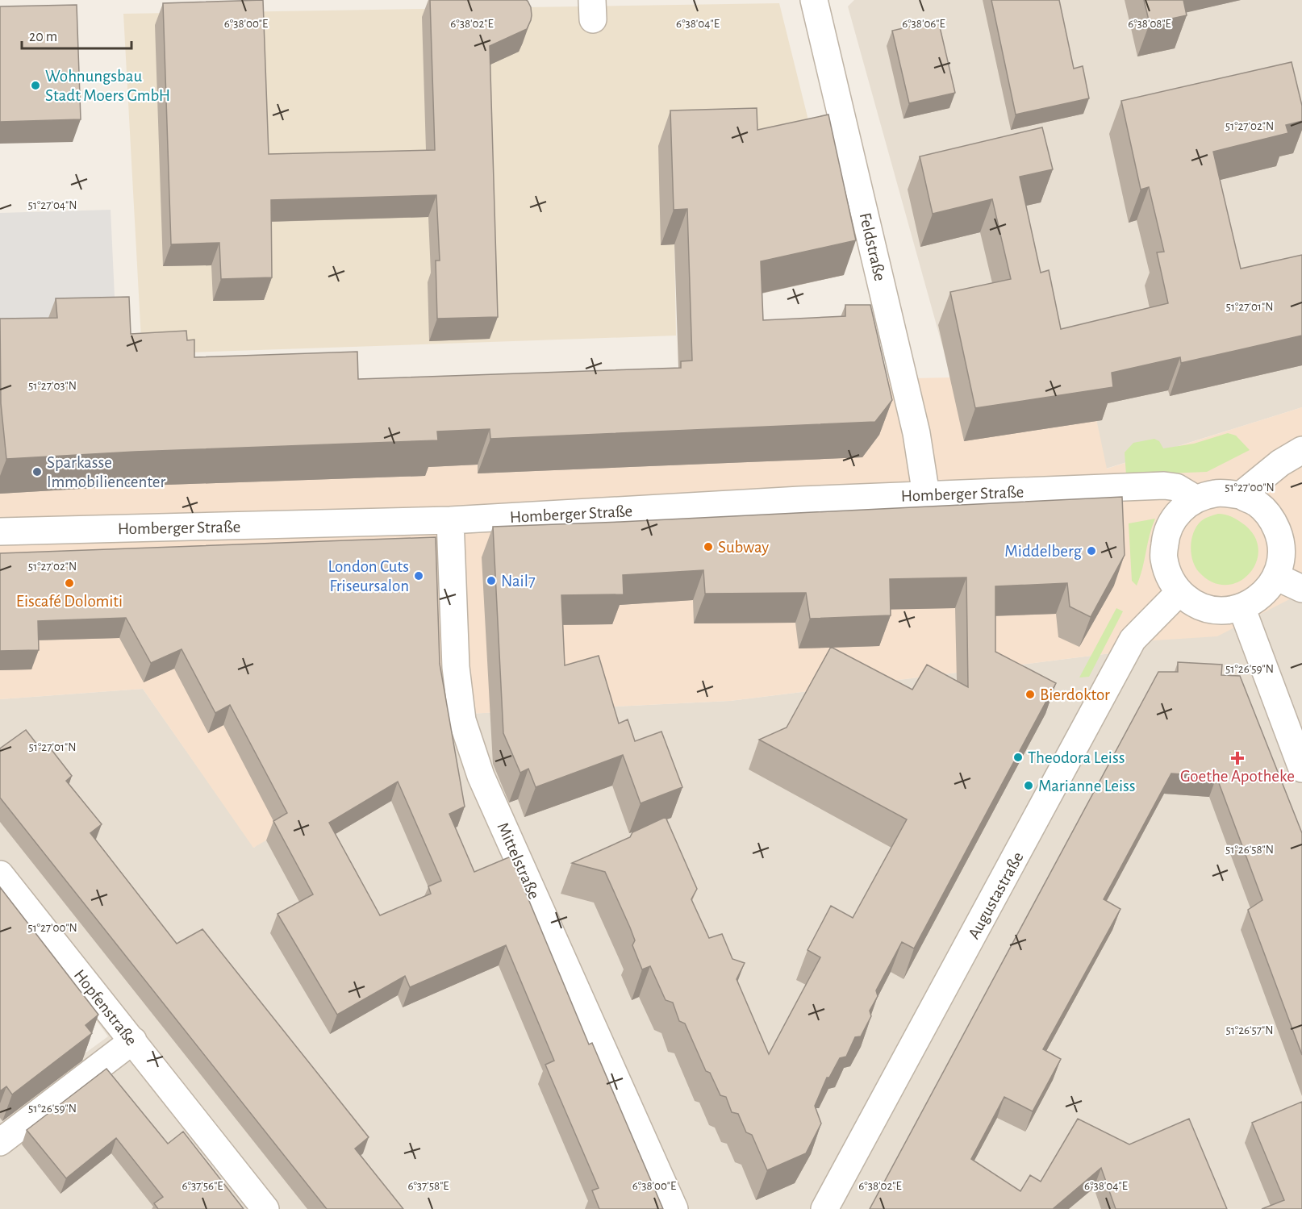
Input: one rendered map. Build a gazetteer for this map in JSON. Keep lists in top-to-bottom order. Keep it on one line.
{"streets":{"street":["Feldstraße","Homberger Straße","Mittelstraße","Augustastraße","Hopfenstraße"]},"crossings":[["Feldstraße","Homberger Straße"],["Homberger Straße","Mittelstraße"],["Homberger Straße","Augustastraße"]],"places":{"other":["Wohnungsbau Stadt Moers GmbH","Sparkasse Immobiliencenter","Subway","Middelberg","London Cuts Friseursalon","Nail7","Eiscafé Dolomiti","Bierdoktor","Theodora Leiss","Marianne Leiss"],"health":["Goethe Apotheke"]},"scale_bar":"20 m","coordinates":["6°38'00\"E","6°38'02\"E","6°38'04\"E","6°38'06\"E","6°38'08\"E","51°27'02\"N","51°27'04\"N","51°27'01\"N","51°27'03\"N","51°27'00\"N","51°26'59\"N","51°26'58\"N","51°26'57\"N","6°37'56\"E","6°37'58\"E"]}
